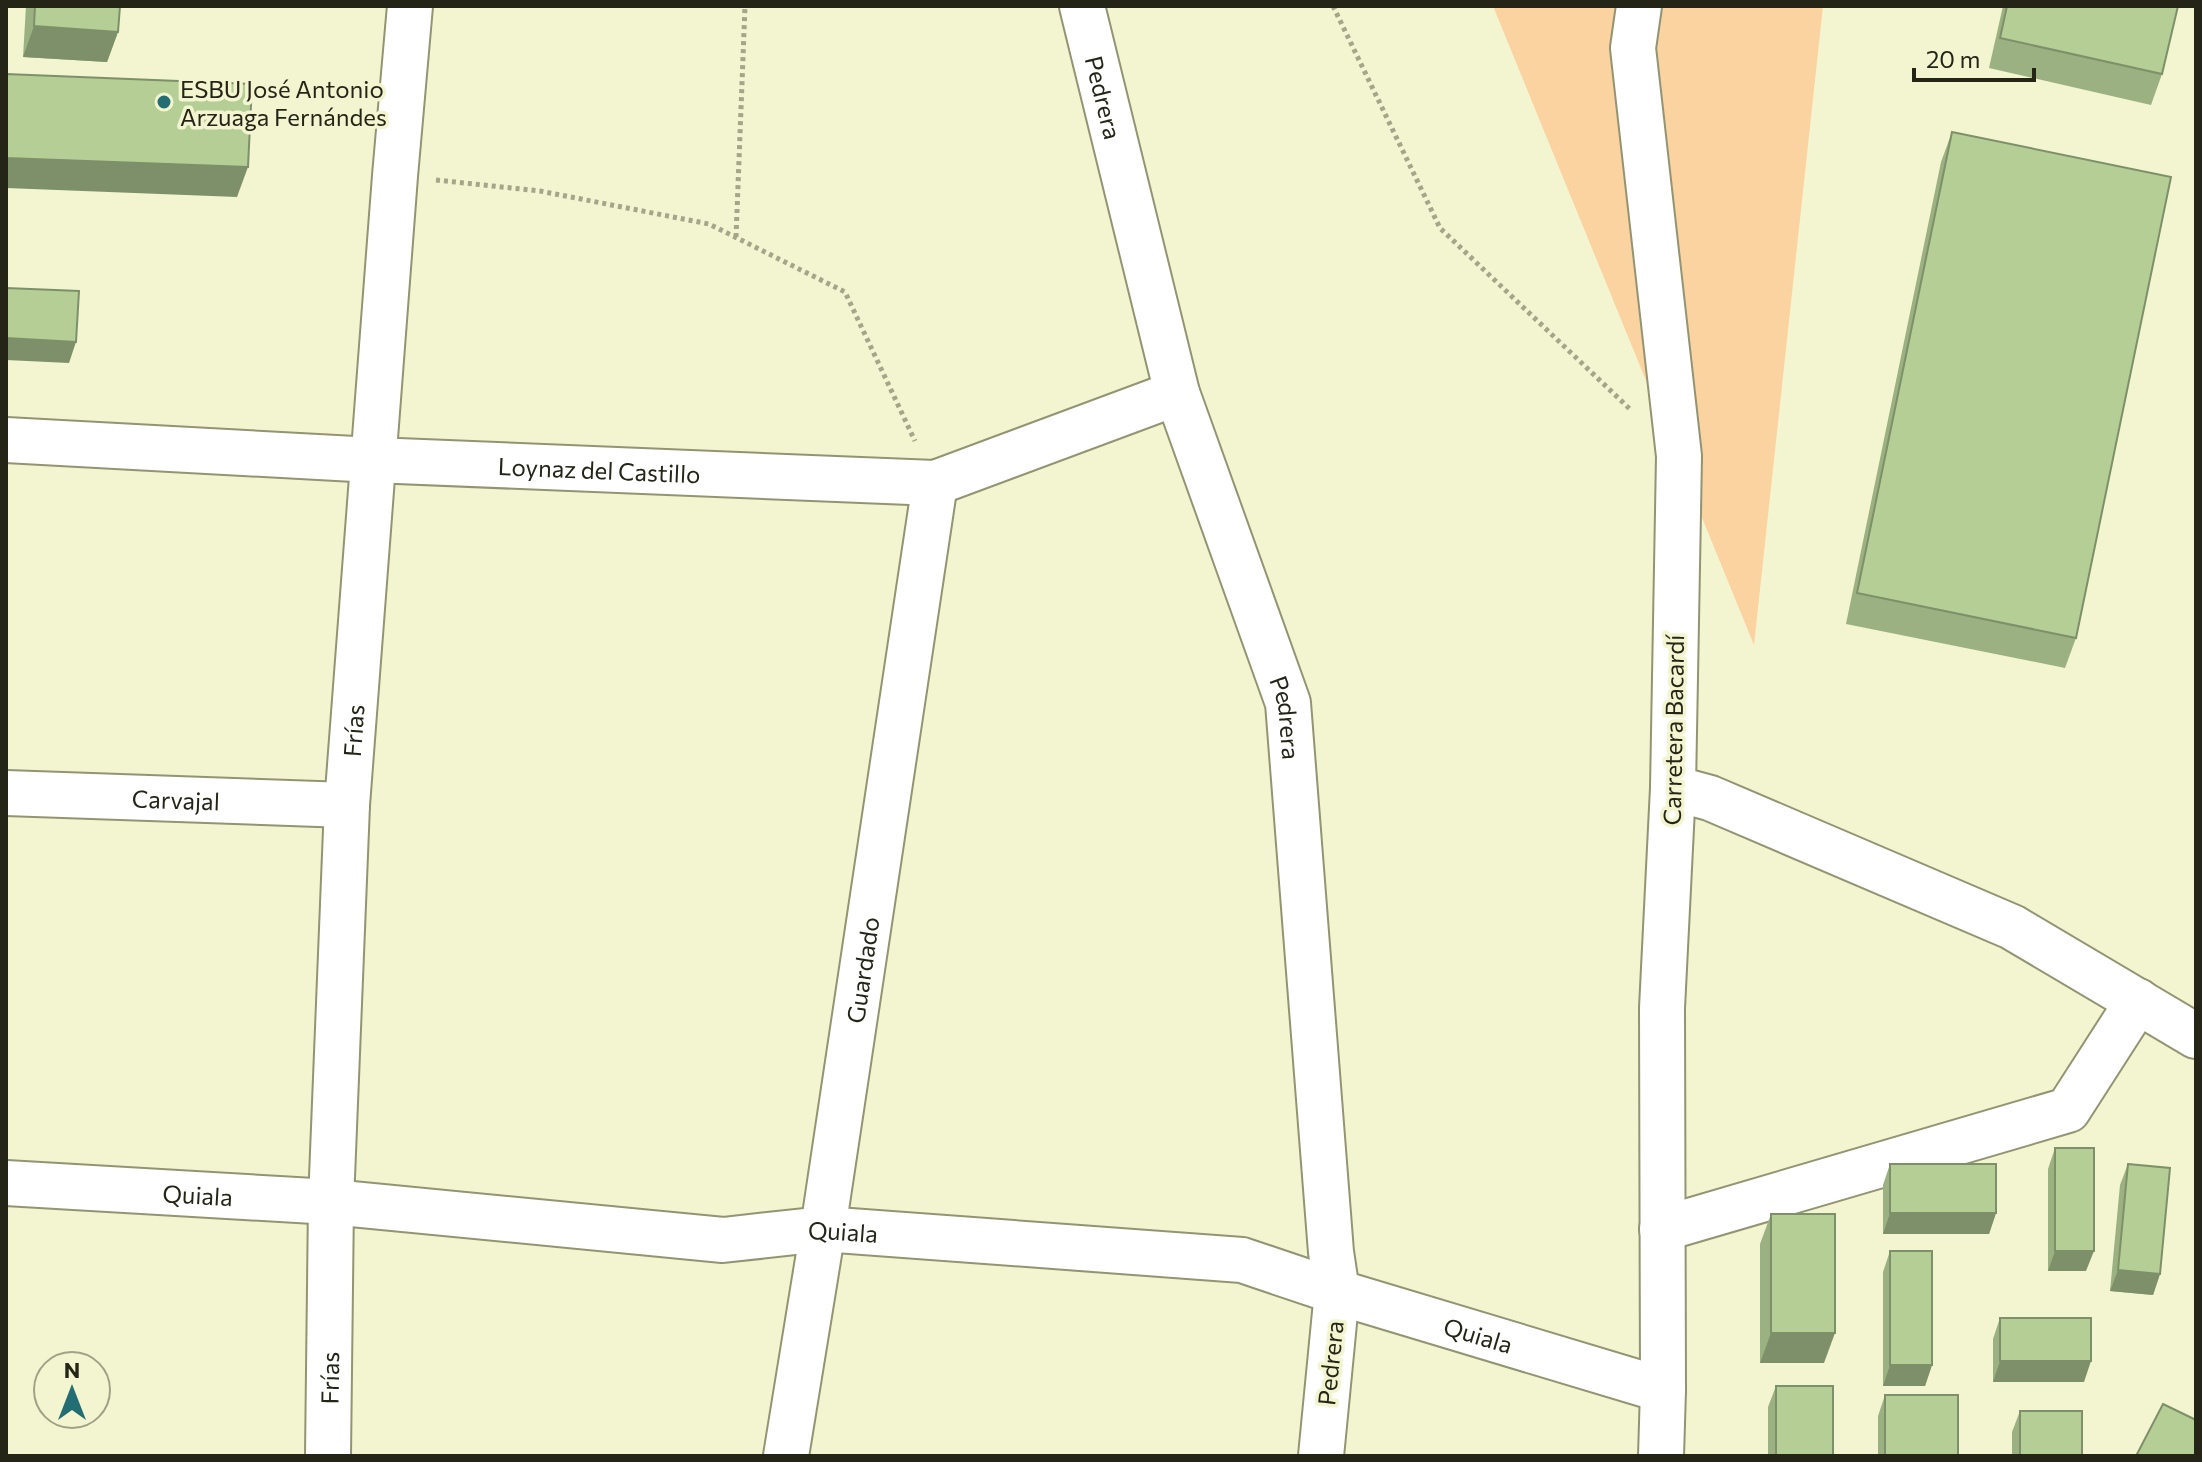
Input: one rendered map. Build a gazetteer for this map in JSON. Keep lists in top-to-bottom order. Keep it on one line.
{"streets":{"street":["Pedrera","Loynaz del Castillo","Frías","Carretera Bacardí","Carvajal","Guardado","Quiala"]},"crossings":[["Pedrera","Loynaz del Castillo"],["Pedrera","Quiala"],["Loynaz del Castillo","Frías"],["Loynaz del Castillo","Guardado"],["Frías","Carvajal"],["Frías","Quiala"],["Carretera Bacardí","Quiala"],["Guardado","Quiala"]],"places":["ESBU José Antonio Arzuaga Fernándes"],"scale_bar":"20 m","north":"top"}
